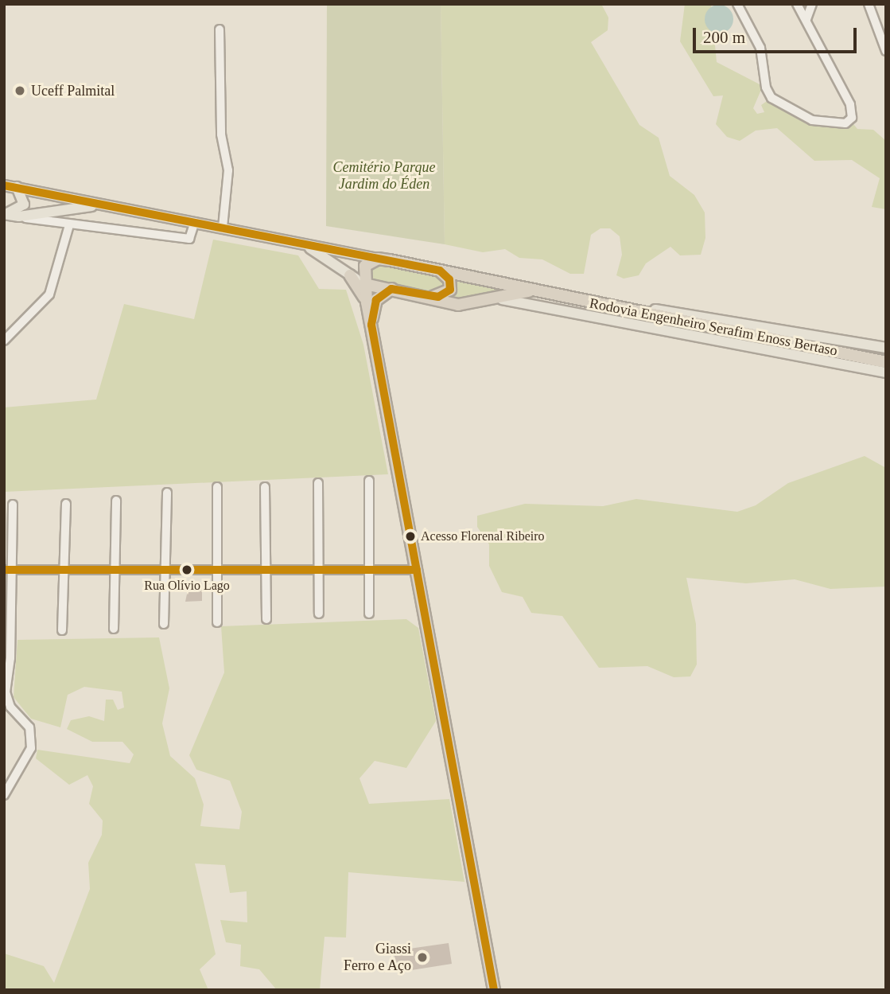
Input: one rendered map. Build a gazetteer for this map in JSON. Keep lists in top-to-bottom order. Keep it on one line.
{"streets":{"highway":["Rodovia Engenheiro Serafim Enoss Bertaso"]},"parks":["Cemitério Parque Jardim do Éden"],"places":["Uceff Palmital","Acesso Florenal Ribeiro","Rua Olívio Lago","Giassi Ferro e Aço"],"scale_bar":"200 m"}
